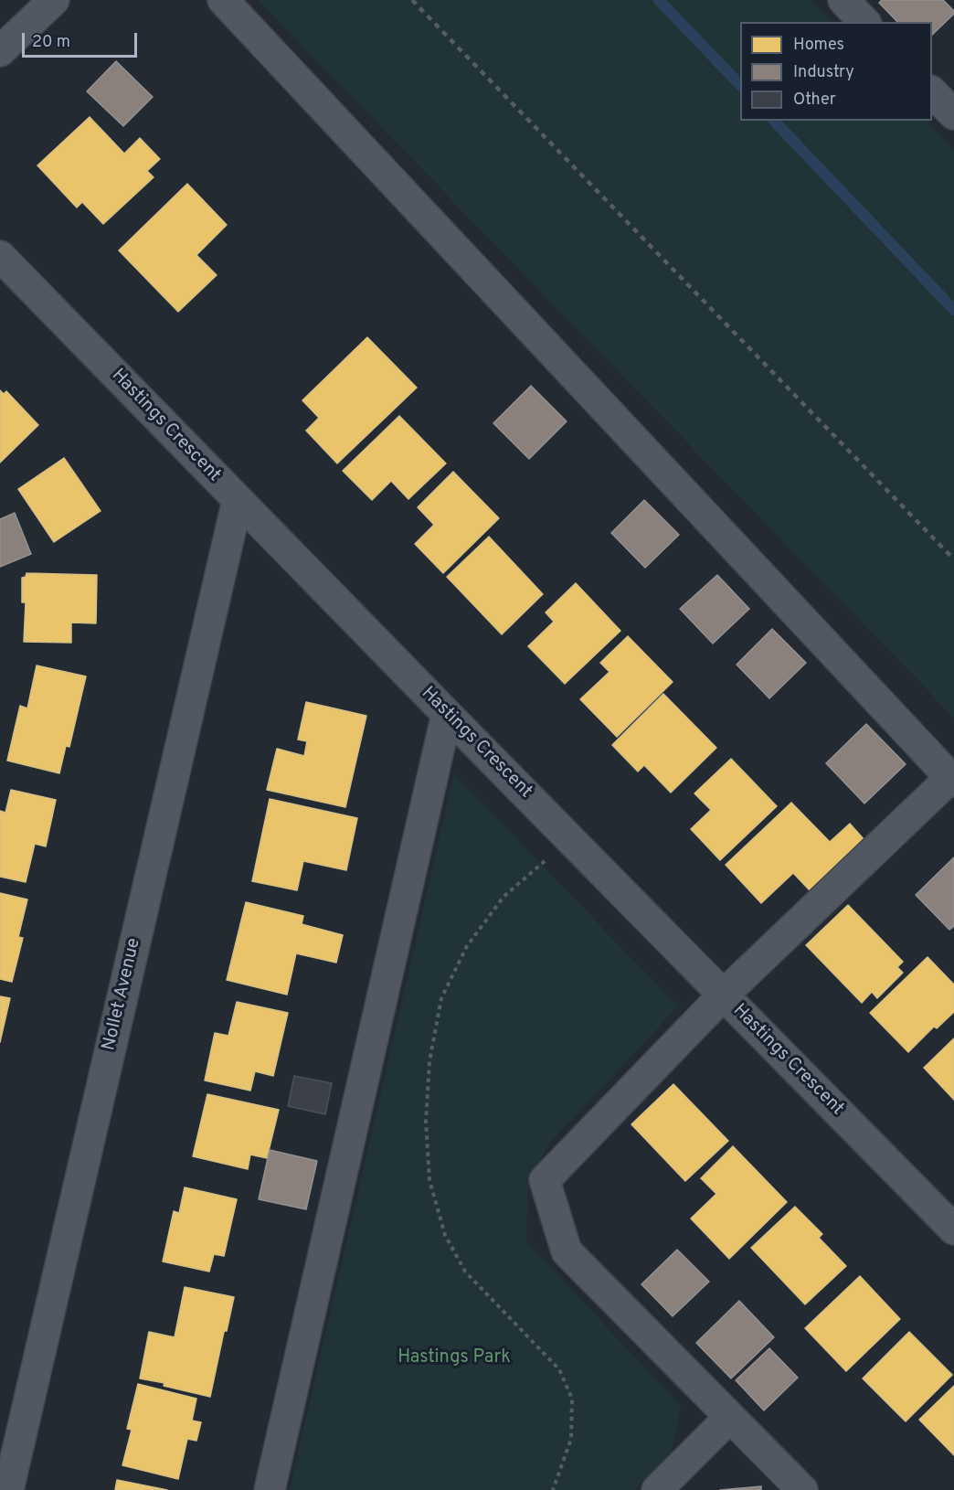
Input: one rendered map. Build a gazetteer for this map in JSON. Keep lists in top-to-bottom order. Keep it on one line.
{"streets":{"street":["Hastings Crescent","Nollet Avenue"]},"crossings":[["Hastings Crescent","Nollet Avenue"]],"parks":["Hastings Park"],"legend":["Homes","Industry","Other"],"scale_bar":"20 m"}
